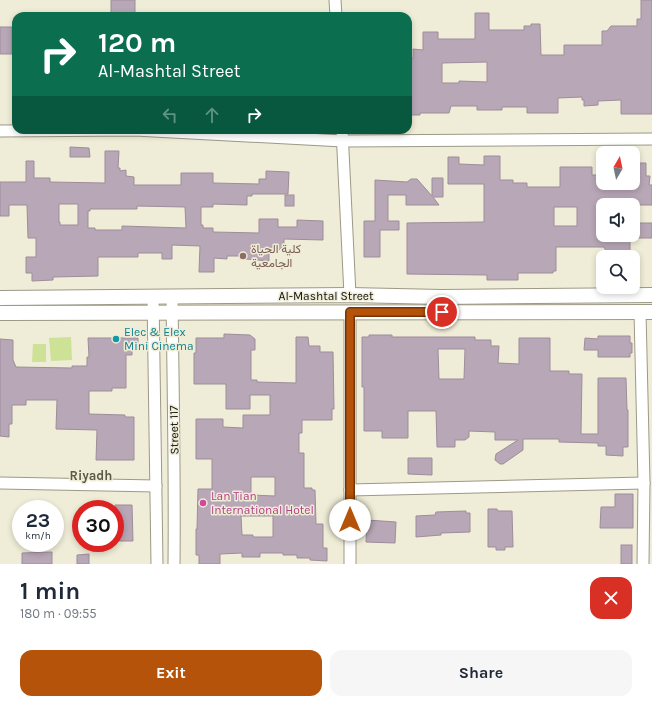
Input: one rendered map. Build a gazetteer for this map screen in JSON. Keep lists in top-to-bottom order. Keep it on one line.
{"streets":{"main road":["Al-Mashtal Street"],"street":["Street 117"]},"crossings":[["Al-Mashtal Street","Street 117"]],"districts":["Riyadh"],"places":["كلية الحياة الجامعية","Elec & Elex Mini Cinema","Lan Tian International Hotel"],"north":"top","page":{"turn":["120 m","Al-Mashtal Street"],"speed":"23 km/h","limit":"30","heading":["1 min","180 m · 09:55"],"buttons":["Exit","Share"]}}
